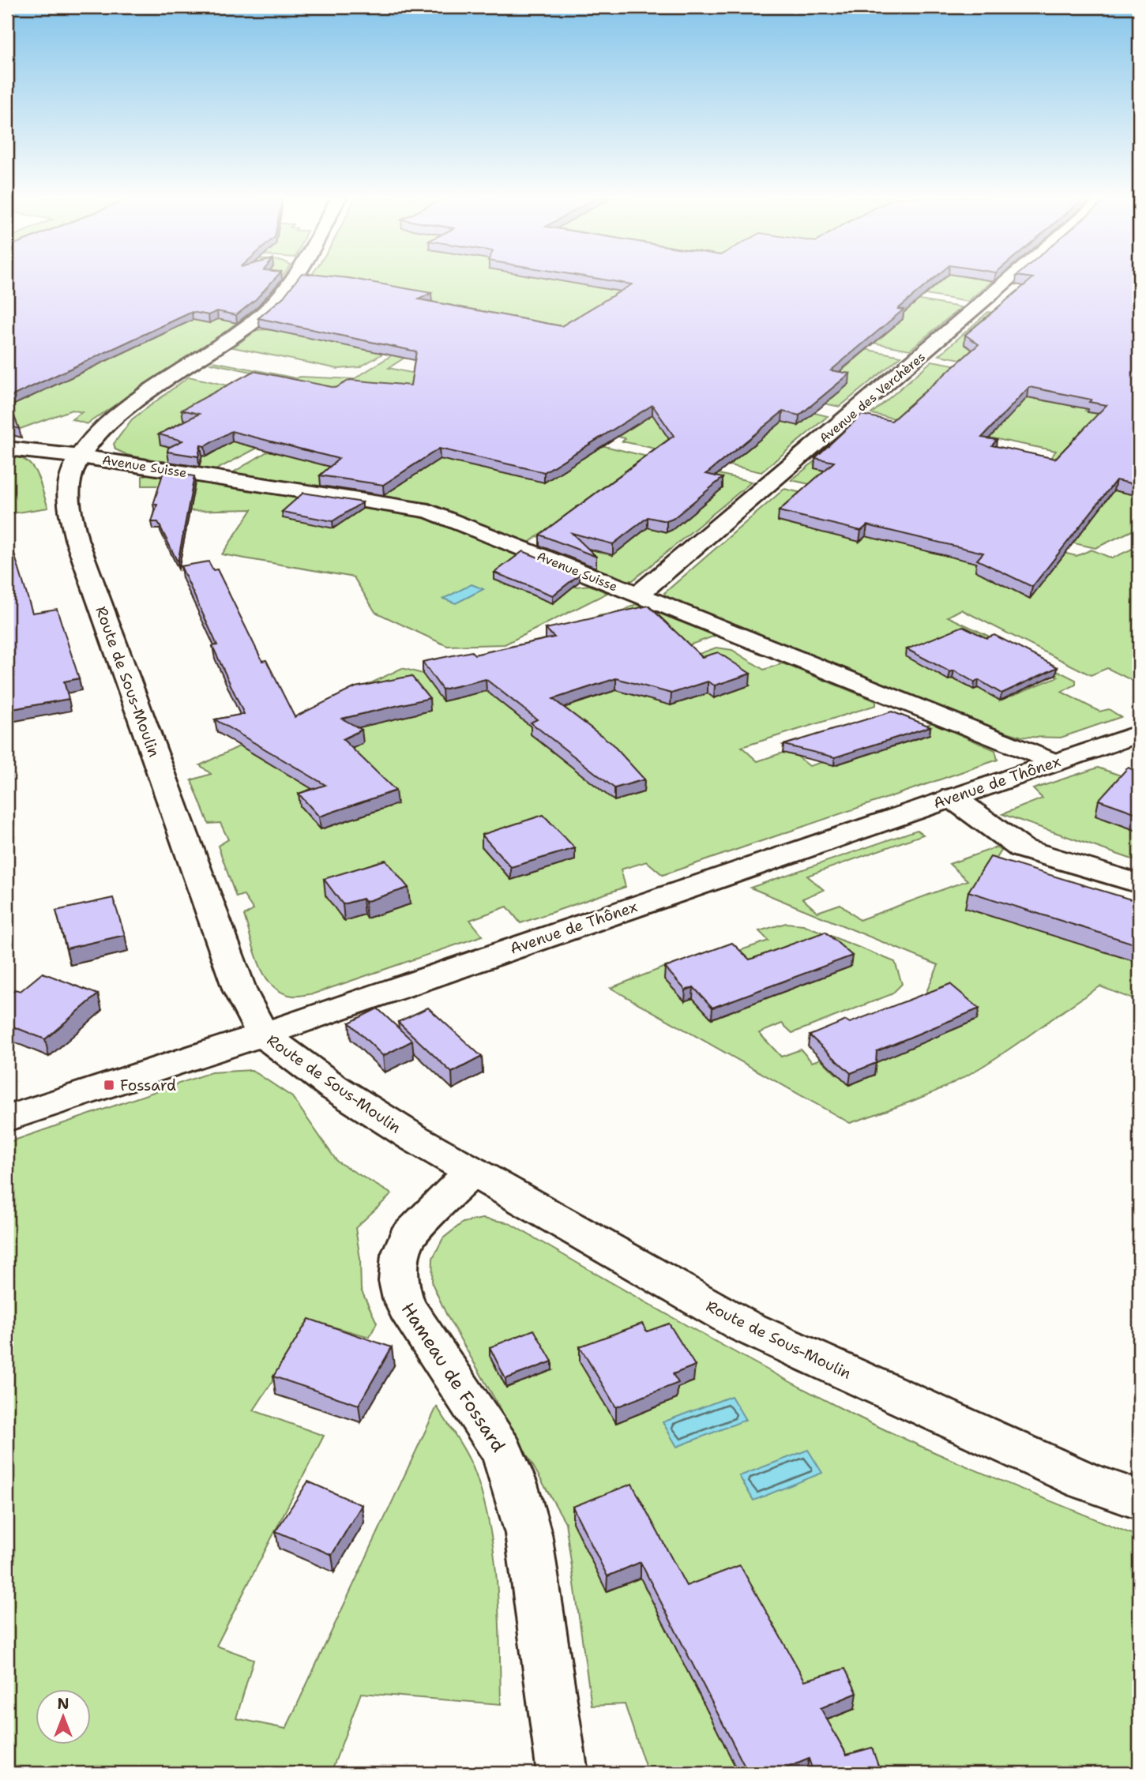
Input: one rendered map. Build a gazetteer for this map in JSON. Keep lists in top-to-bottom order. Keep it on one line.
{"streets":{"street":["Avenue des Verchères","Avenue Suisse","Route de Sous-Moulin","Avenue de Thônex","Hameau de Fossard"]},"crossings":[["Avenue des Verchères","Avenue Suisse"],["Avenue Suisse","Route de Sous-Moulin"],["Avenue Suisse","Avenue de Thônex"],["Route de Sous-Moulin","Avenue de Thônex"],["Route de Sous-Moulin","Hameau de Fossard"]],"places":{"transit":["Fossard"]},"north":"top"}
